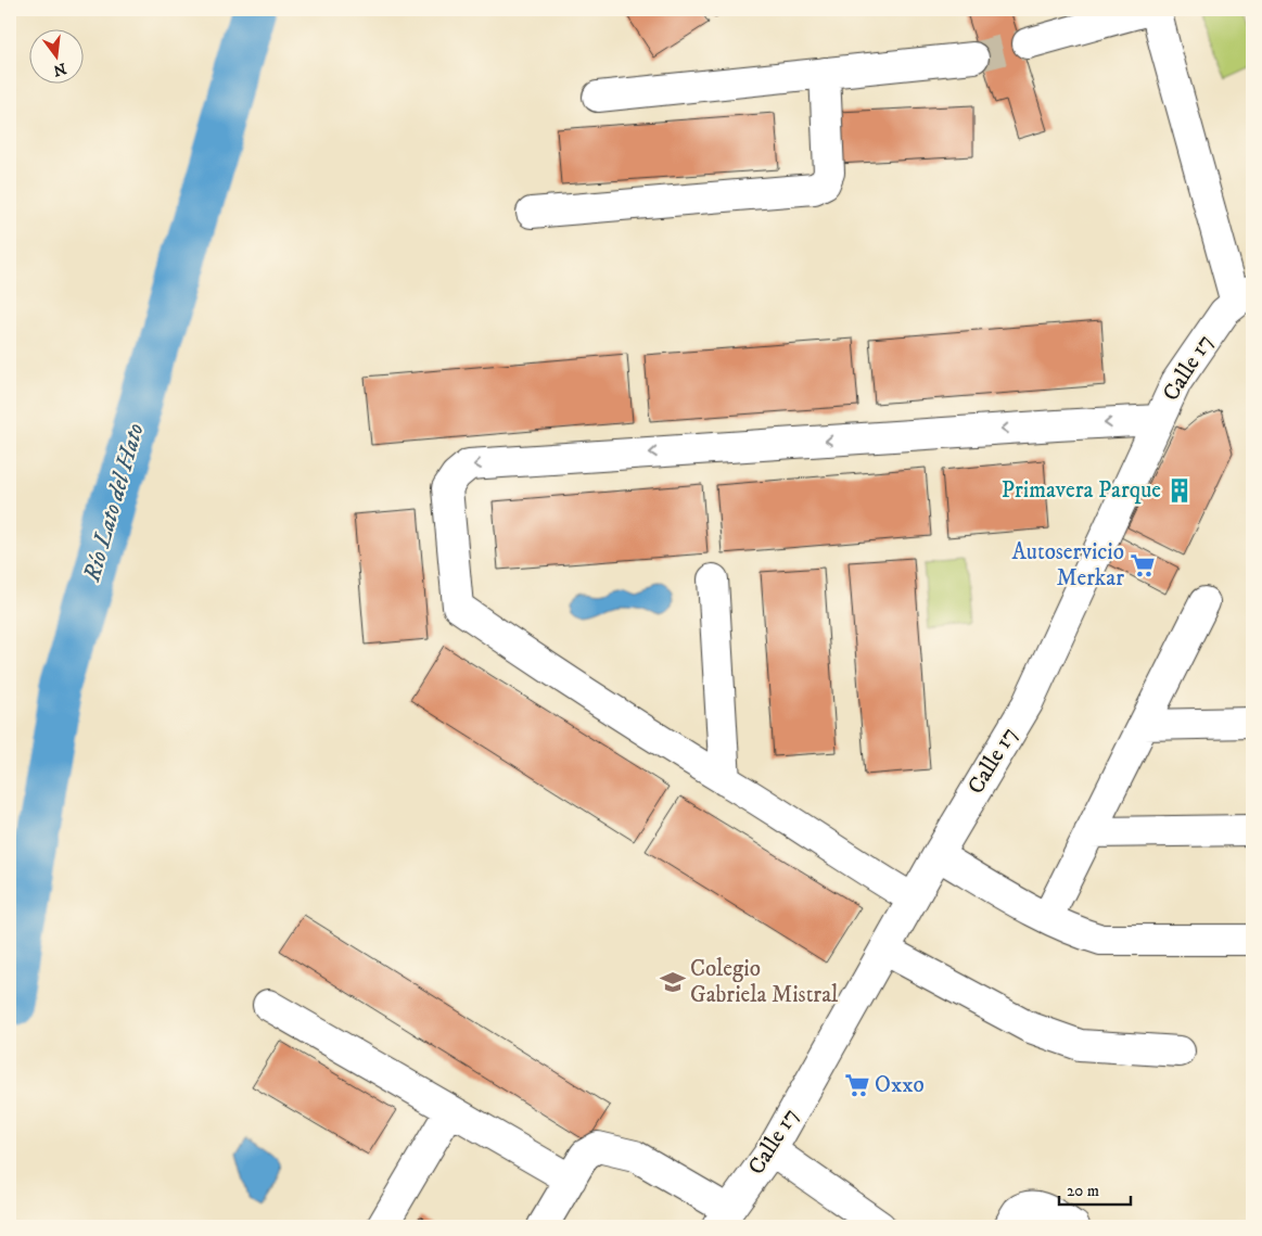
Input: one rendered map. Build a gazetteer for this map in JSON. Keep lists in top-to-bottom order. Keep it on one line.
{"streets":{"street":["Calle 17"]},"water":["Río Lato del Hato"],"places":{"building":["Primavera Parque"],"supermarket":["Autoservicio Merkar","Oxxo"],"school or university":["Colegio Gabriela Mistral"]},"scale_bar":"20 m","north":"bottom"}
